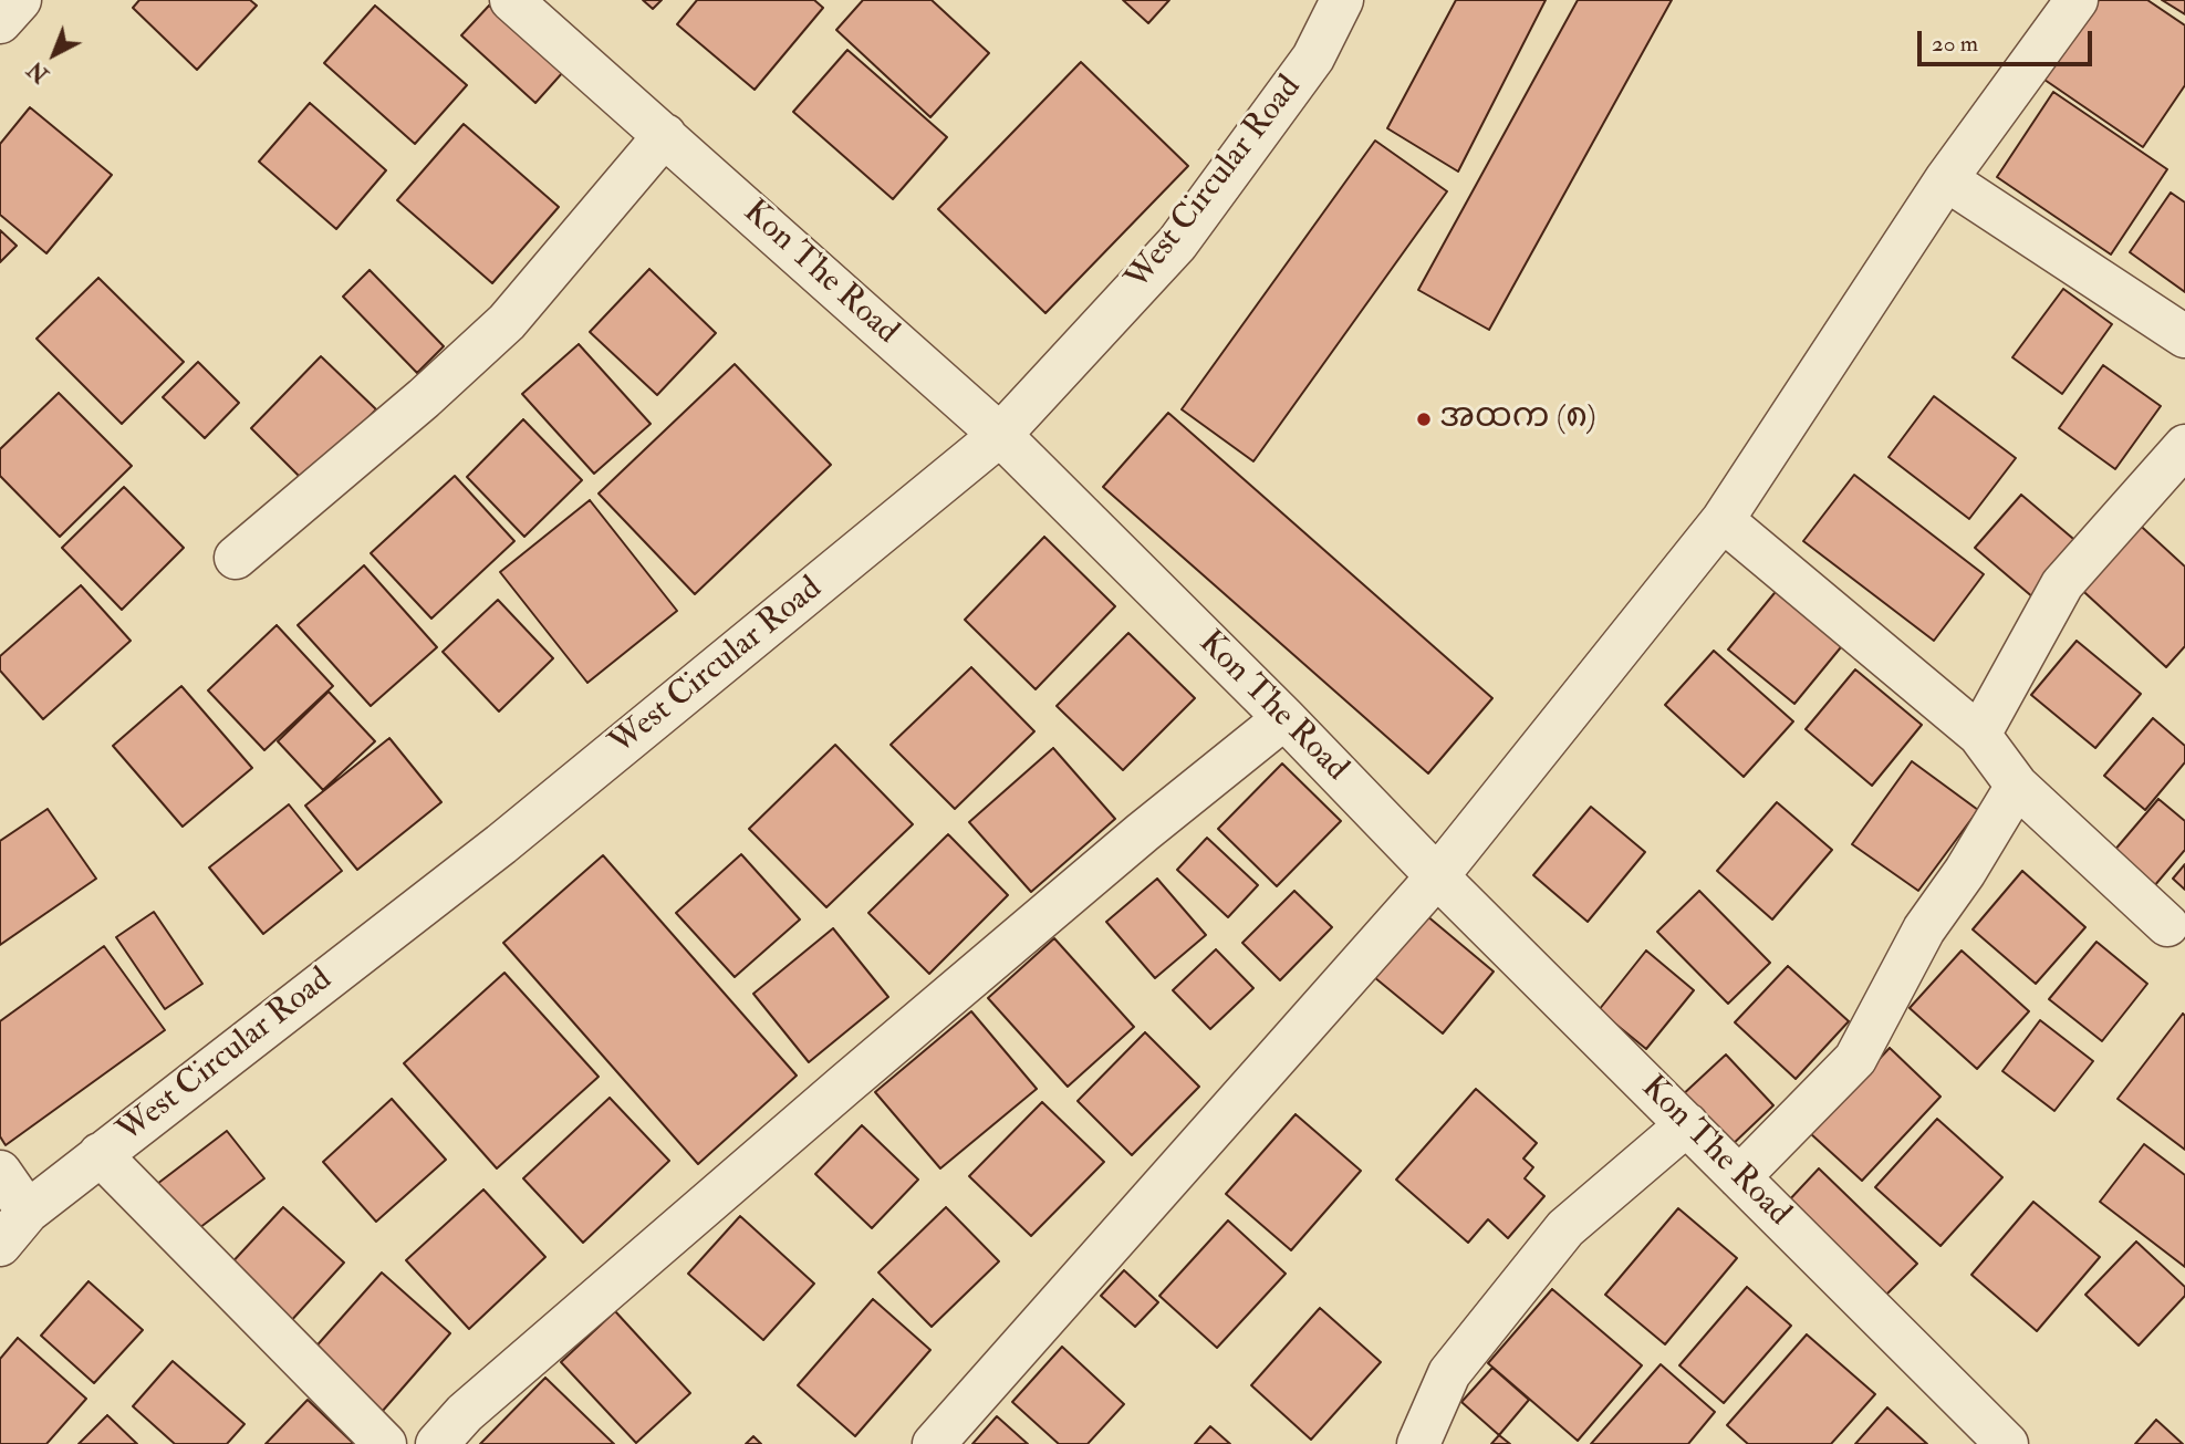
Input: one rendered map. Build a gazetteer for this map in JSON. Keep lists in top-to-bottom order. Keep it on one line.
{"streets":{"street":["West Circular Road","Kon The Road"]},"crossings":[["West Circular Road","Kon The Road"]],"places":["အထက (၈)"],"scale_bar":"20 m","north":"bottom left"}
